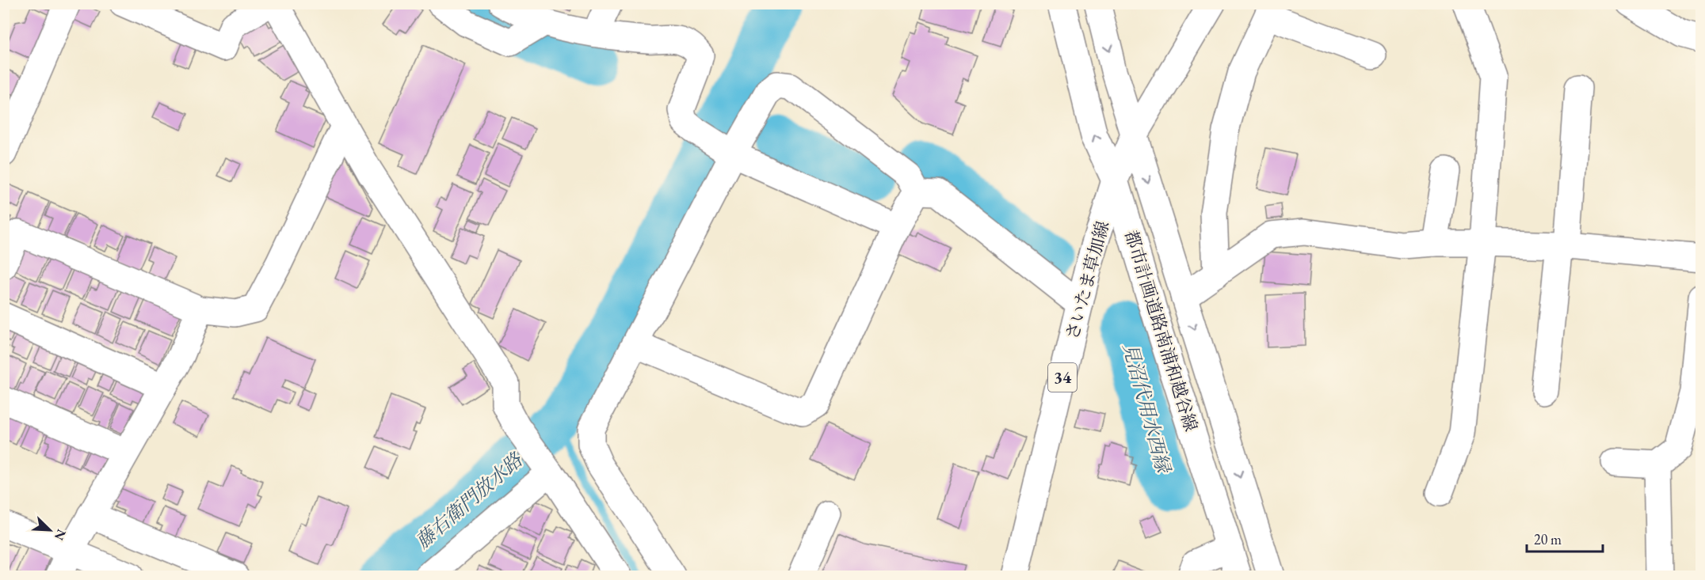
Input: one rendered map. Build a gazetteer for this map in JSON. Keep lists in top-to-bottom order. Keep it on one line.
{"streets":{"street":["さいたま草加線","都市計画道路南浦和越谷線","34"]},"crossings":[["さいたま草加線","都市計画道路南浦和越谷線"]],"water":["見沼代用水西縁","藤右衛門放水路"],"scale_bar":"20 m","north":"bottom right"}
